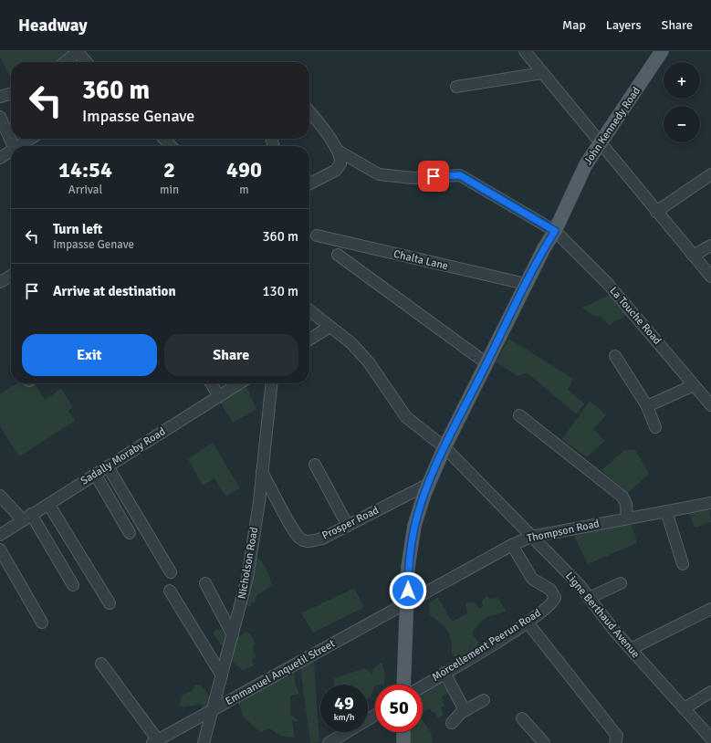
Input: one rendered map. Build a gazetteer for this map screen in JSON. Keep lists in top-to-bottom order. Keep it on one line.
{"streets":{"main road":["John Kennedy Road"],"street":["Chalta Lane","La Touche Road","Sadally Moraby Road","Prosper Road","Thompson Road","Nicholson Road","Ligne Berthaud Avenue","Morcellement Peerun Road","Emmanuel Anquetil Street"]},"crossings":[["John Kennedy Road","Chalta Lane"],["John Kennedy Road","La Touche Road"],["John Kennedy Road","Prosper Road"],["John Kennedy Road","Thompson Road"],["John Kennedy Road","Ligne Berthaud Avenue"],["John Kennedy Road","Emmanuel Anquetil Street"],["Prosper Road","Nicholson Road"],["Thompson Road","Ligne Berthaud Avenue"],["Thompson Road","Morcellement Peerun Road"],["Thompson Road","Emmanuel Anquetil Street"],["Nicholson Road","Emmanuel Anquetil Street"]],"page":{"header":"Headway","nav":["Map","Layers","Share"],"map_buttons":["+","−"],"turn":["360 m","Impasse Genave"],"eta":["14:54","Arrival","2","min","490","m"],"list":[{"name":"Turn left","note":"Impasse Genave","value":"360 m"},{"name":"Arrive at destination","value":"130 m"}],"buttons":["Exit","Share"],"speed":"49 km/h","limit":"50"}}
